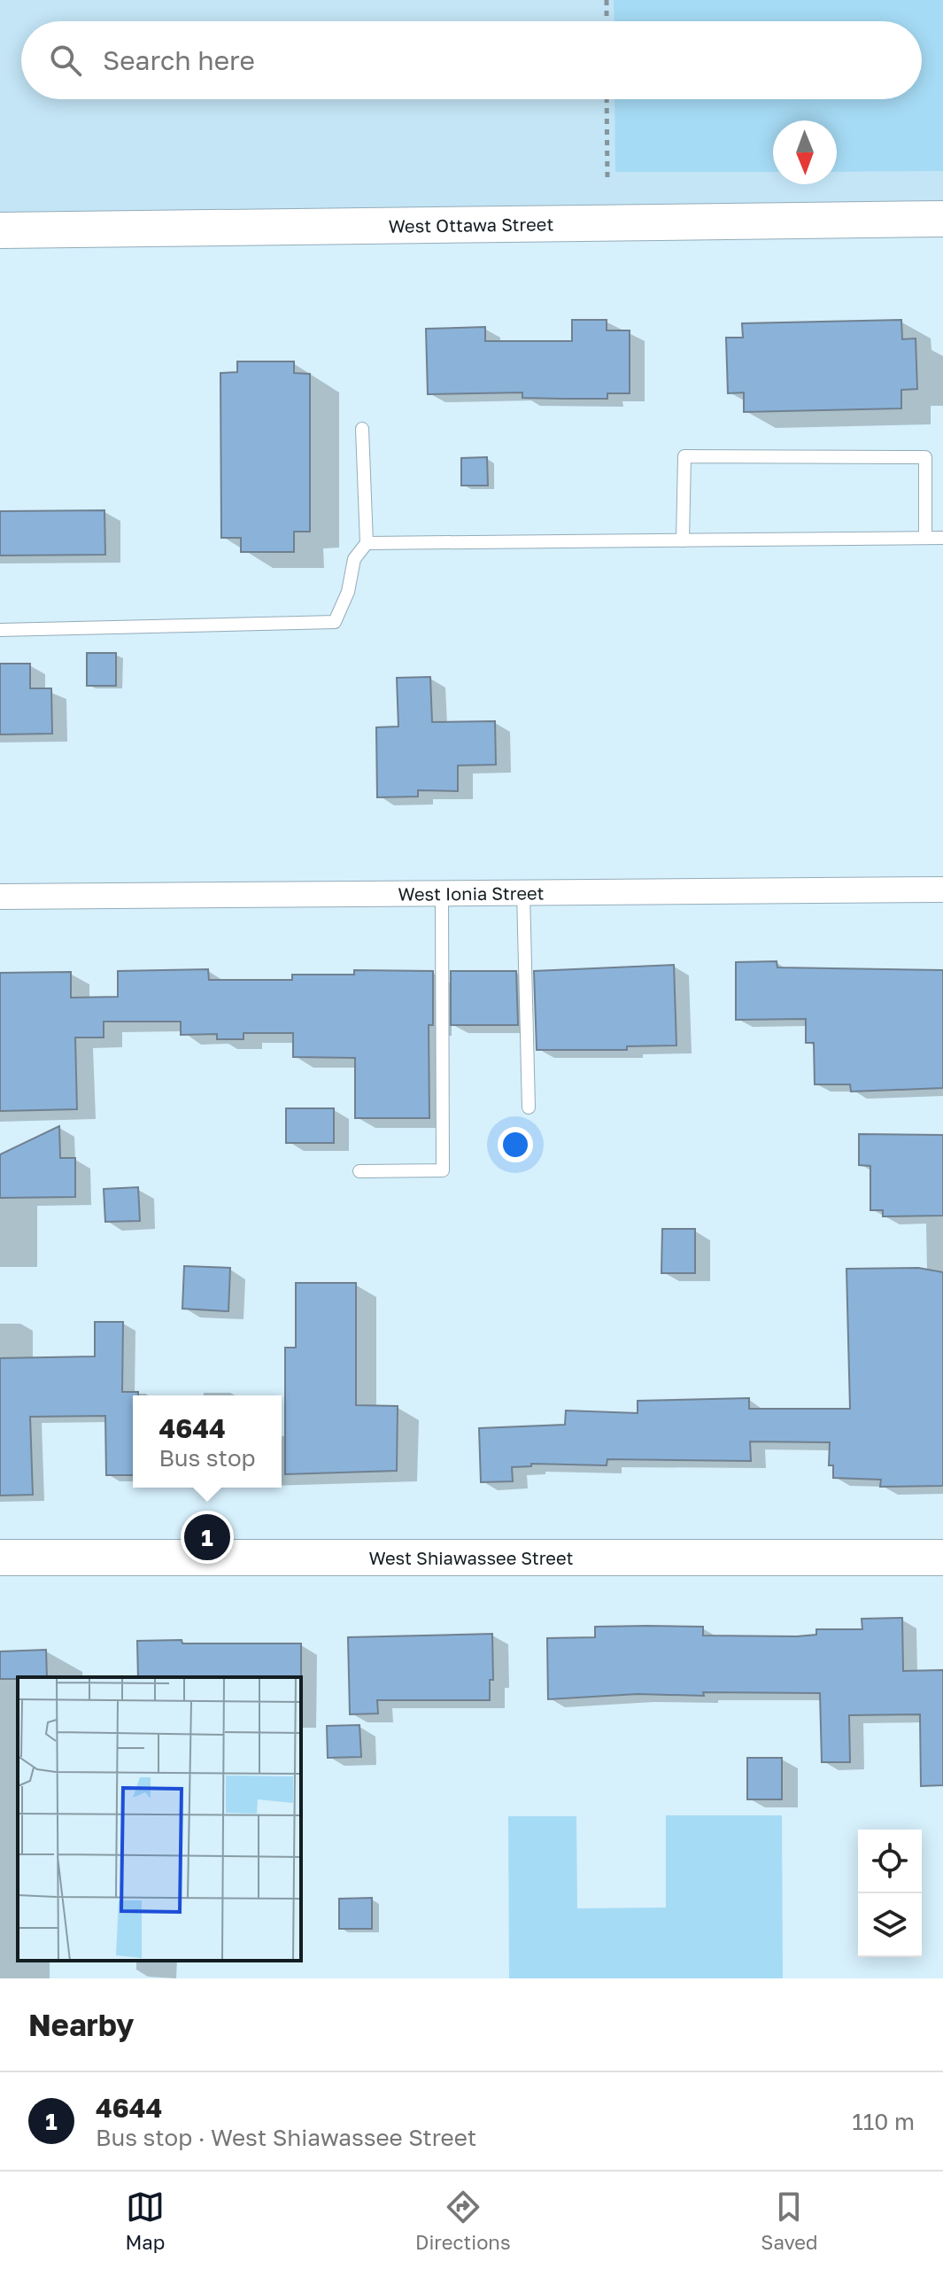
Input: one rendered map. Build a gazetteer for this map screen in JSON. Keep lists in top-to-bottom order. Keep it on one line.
{"streets":{"main road":["West Ottawa Street","West Shiawassee Street"],"street":["West Ionia Street"]},"north":"bottom","page":{"search":"Search here","popup":["4644","Bus stop"],"pins":"1","heading":"Nearby","list":[{"mark":"1","name":"4644","note":"Bus stop · West Shiawassee Street","value":"110 m"}],"nav":["Map","Directions","Saved"]}}
